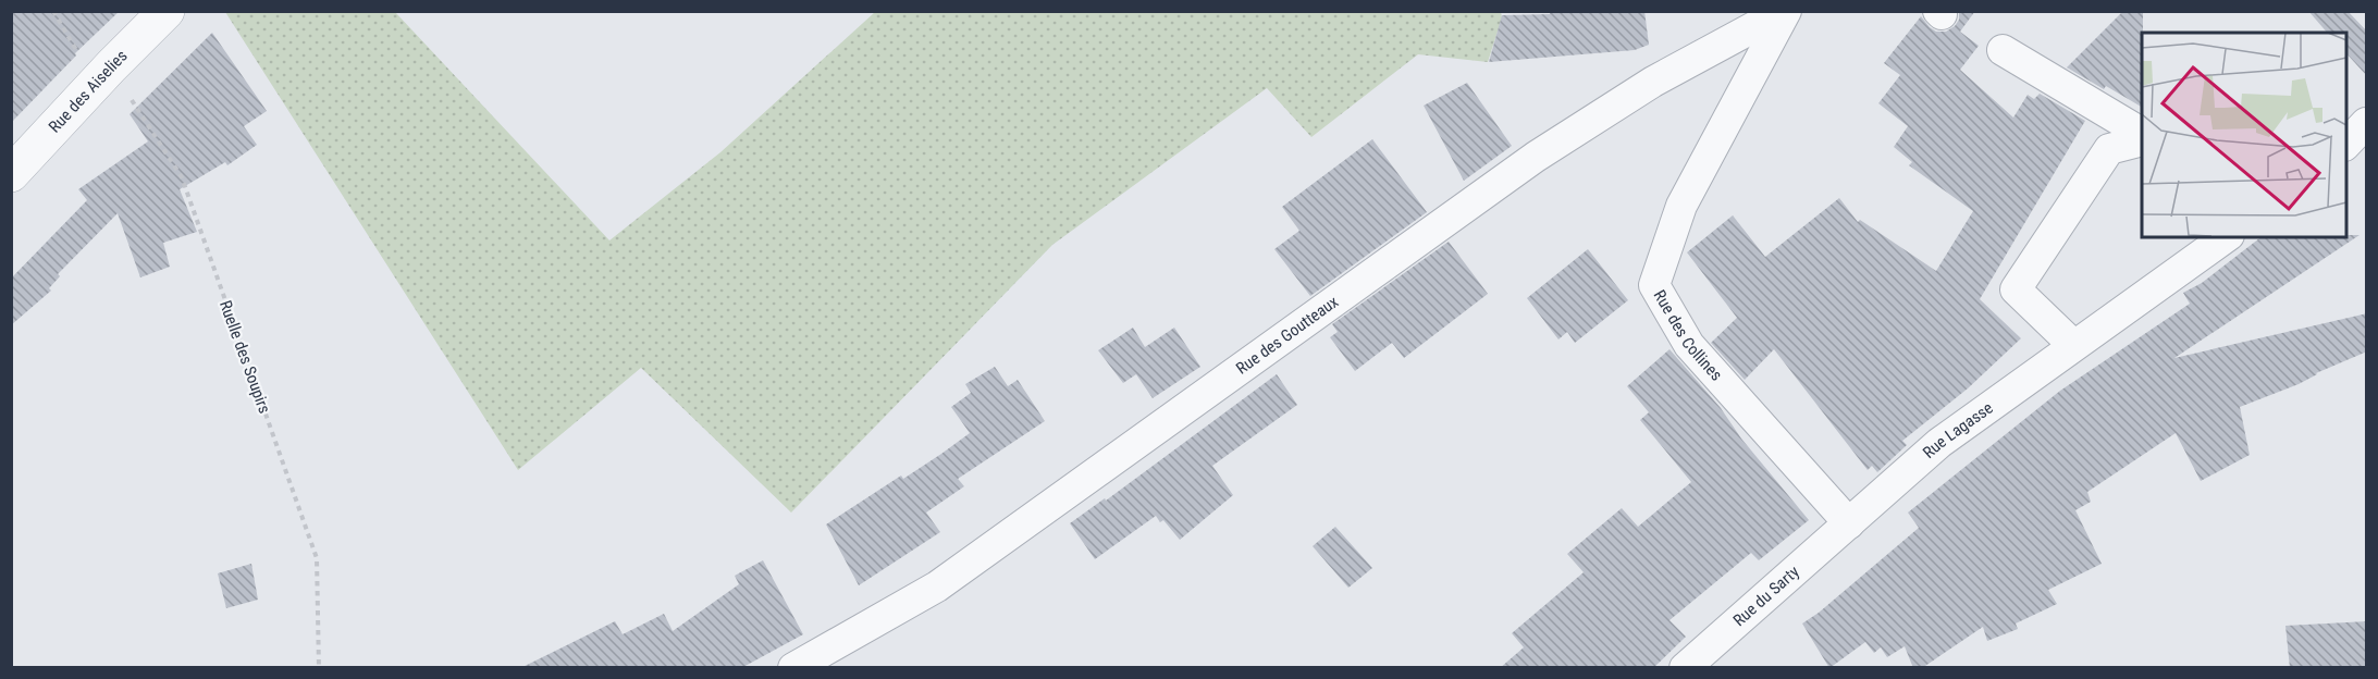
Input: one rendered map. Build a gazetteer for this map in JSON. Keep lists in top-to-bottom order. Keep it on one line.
{"streets":{"street":["Rue des Aiselies","Rue des Collines","Rue des Goutteaux","Rue Lagasse","Rue du Sarty"],"path":["Ruelle des Soupirs"]},"crossings":[["Rue des Aiselies","Ruelle des Soupirs"],["Rue des Collines","Rue des Goutteaux"],["Rue des Collines","Rue Lagasse"],["Rue des Collines","Rue du Sarty"],["Rue Lagasse","Rue du Sarty"]]}
